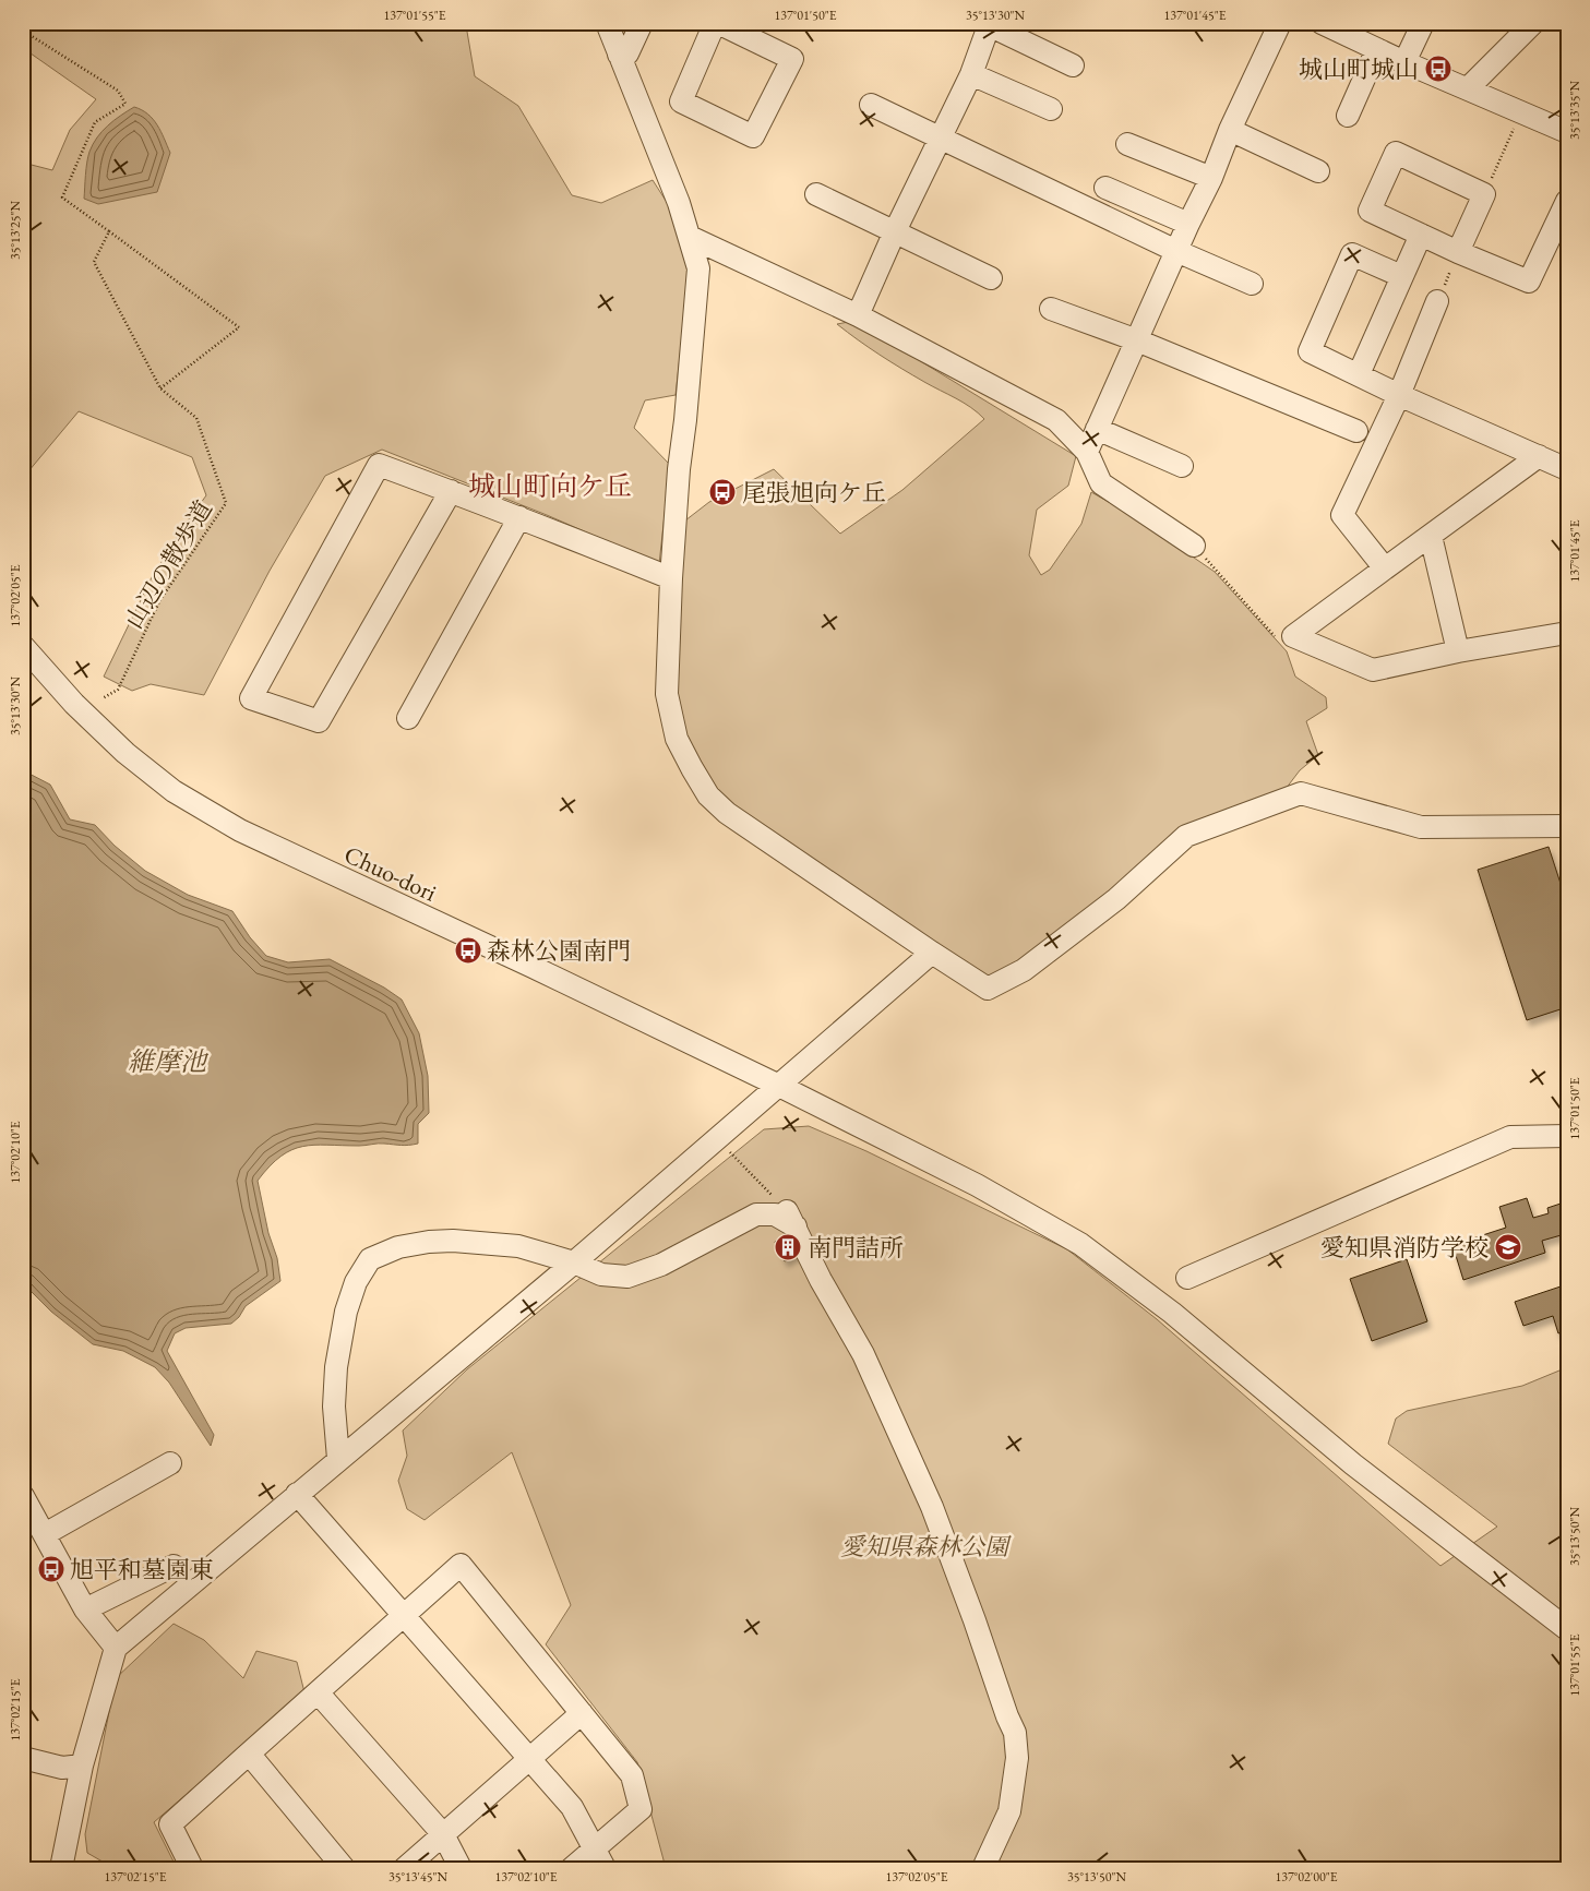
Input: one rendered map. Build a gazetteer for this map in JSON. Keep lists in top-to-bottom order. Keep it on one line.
{"streets":{"street":["Chuo-dori"],"path":["山辺の散歩道"]},"districts":["城山町向ケ丘"],"water":["維摩池"],"parks":["愛知県森林公園"],"places":{"bus stop":["城山町城山","尾張旭向ケ丘","森林公園南門","旭平和墓園東"],"building":["南門詰所"],"school or university":["愛知県消防学校"]},"coordinates":["137°01'55\"E","137°01'50\"E","35°13'30\"N","137°01'45\"E","35°13'35\"N","35°13'25\"N","137°02'05\"E","137°02'10\"E","35°13'50\"N","137°02'15\"E","35°13'45\"N","137°02'00\"E"]}
